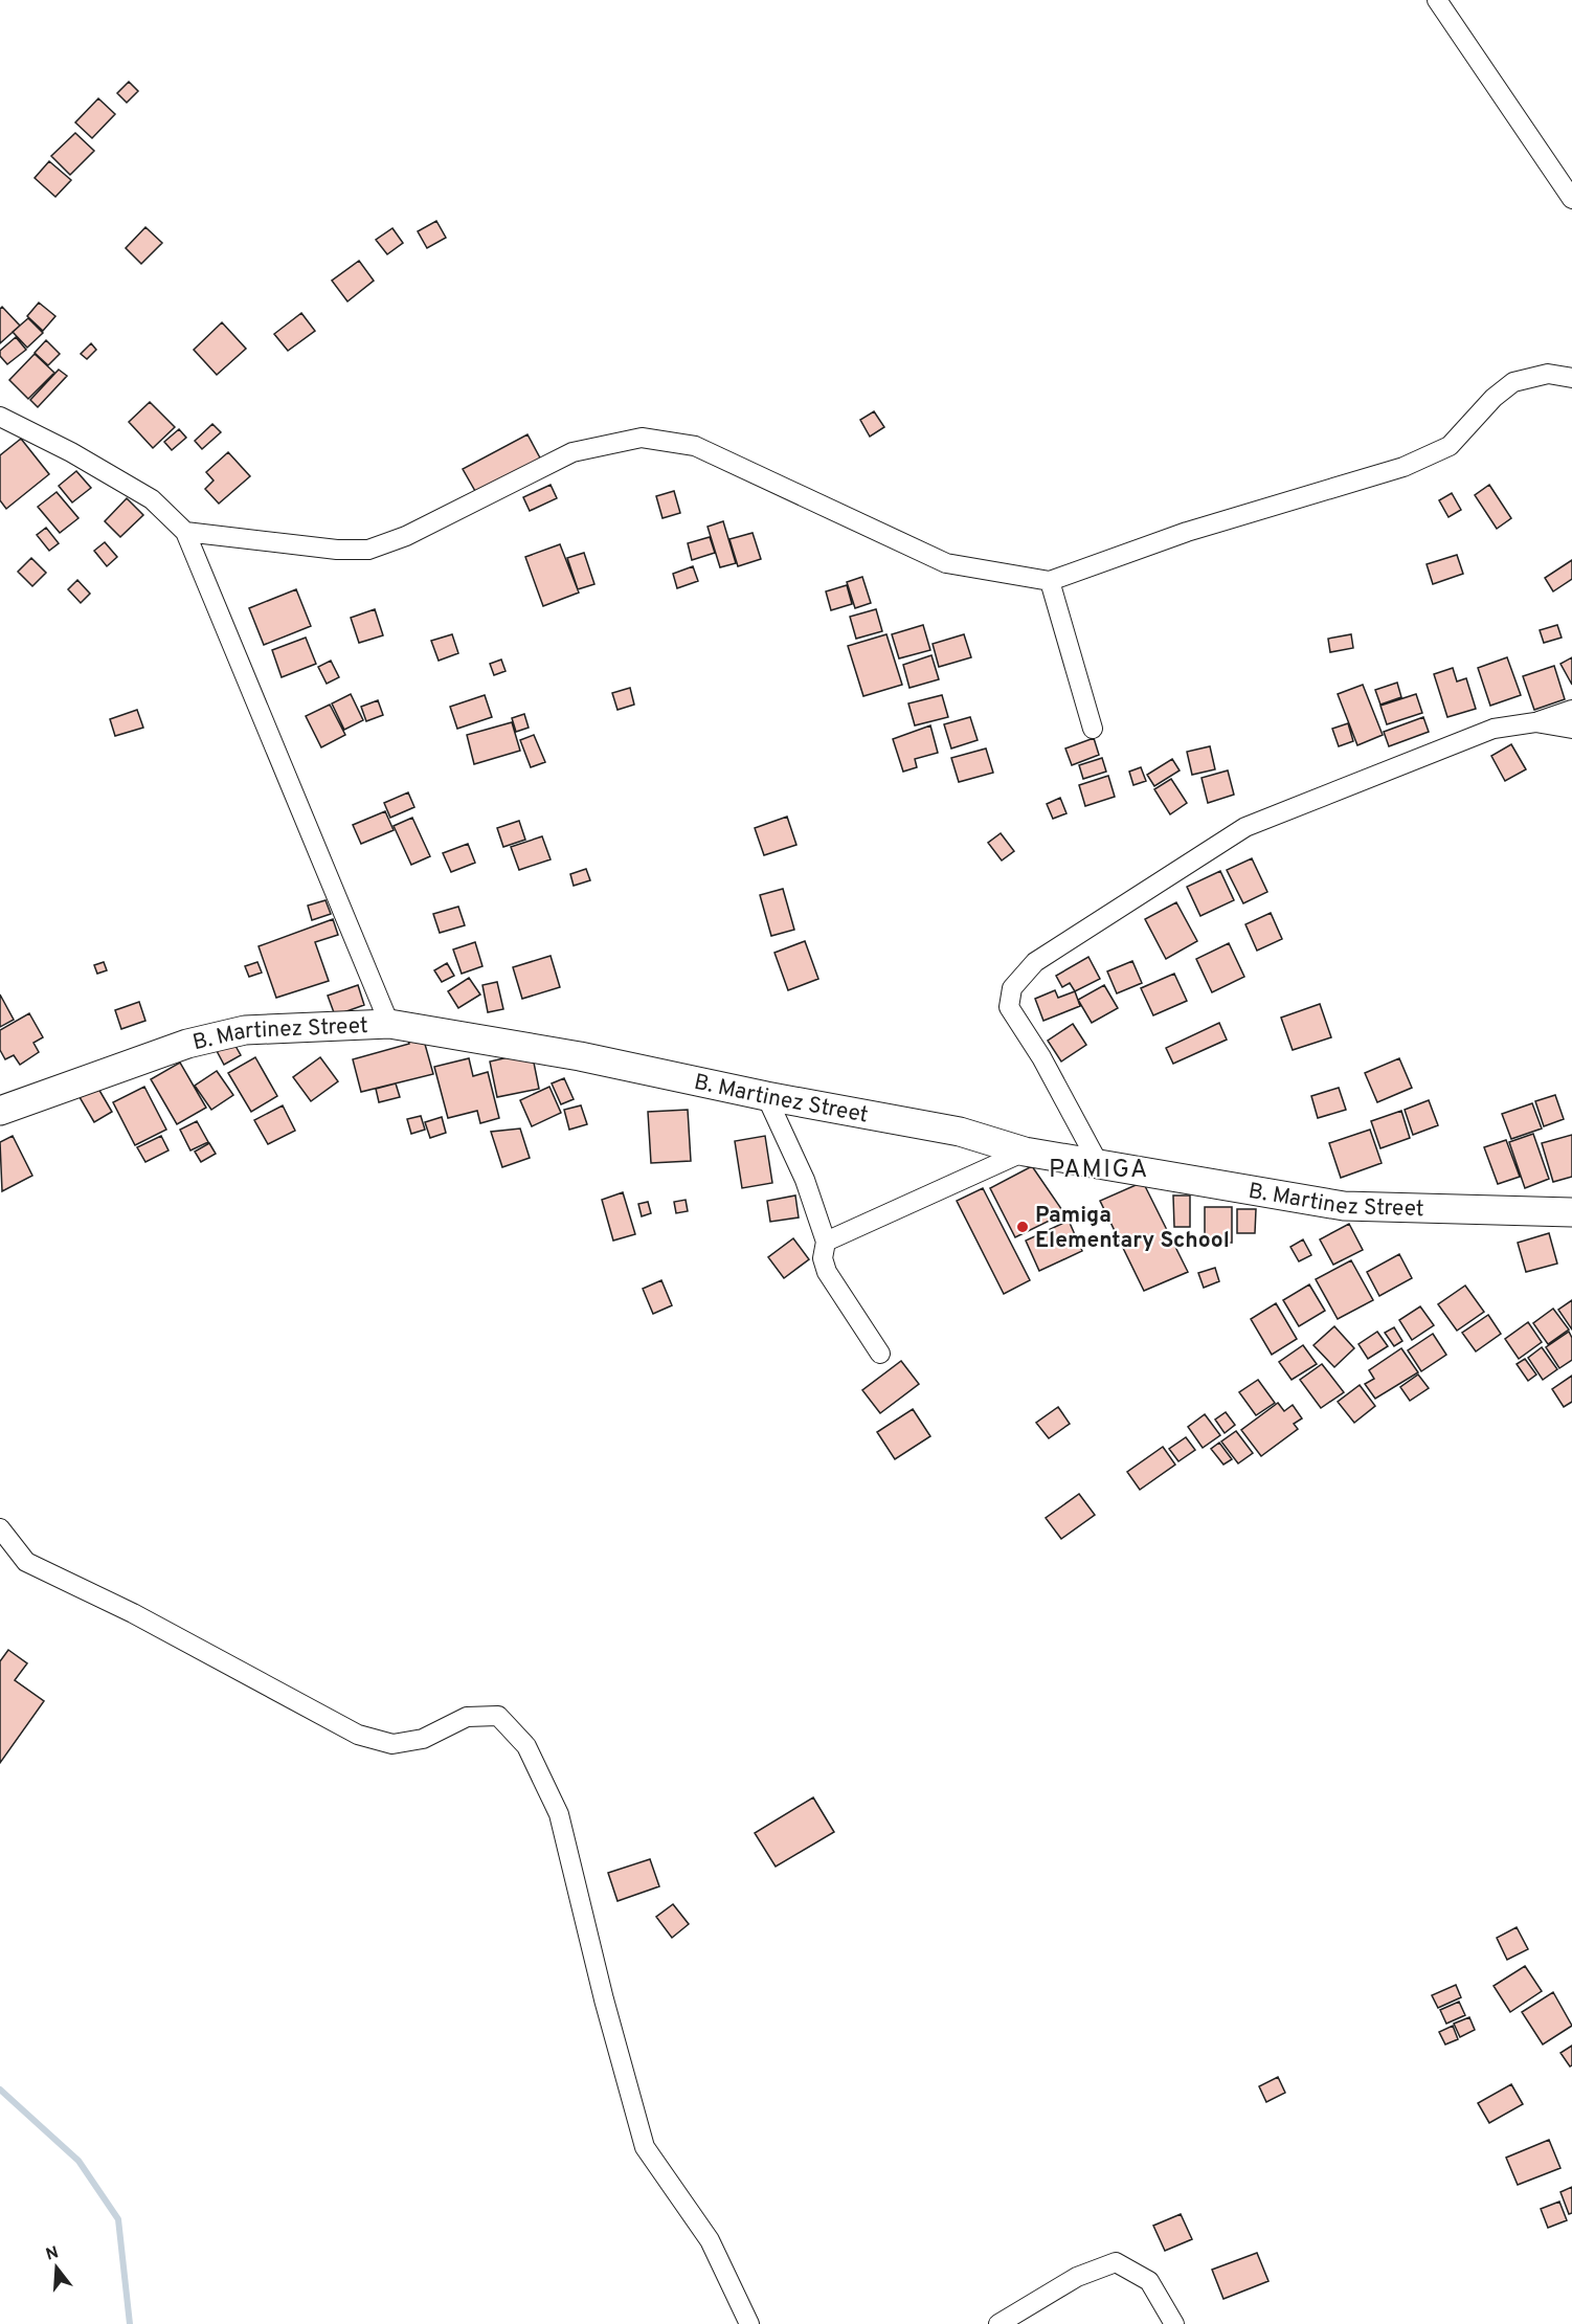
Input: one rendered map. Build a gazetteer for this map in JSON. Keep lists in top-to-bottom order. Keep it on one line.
{"streets":{"street":["B. Martinez Street"]},"districts":["PAMIGA"],"places":["Pamiga Elementary School"],"north":"top"}
